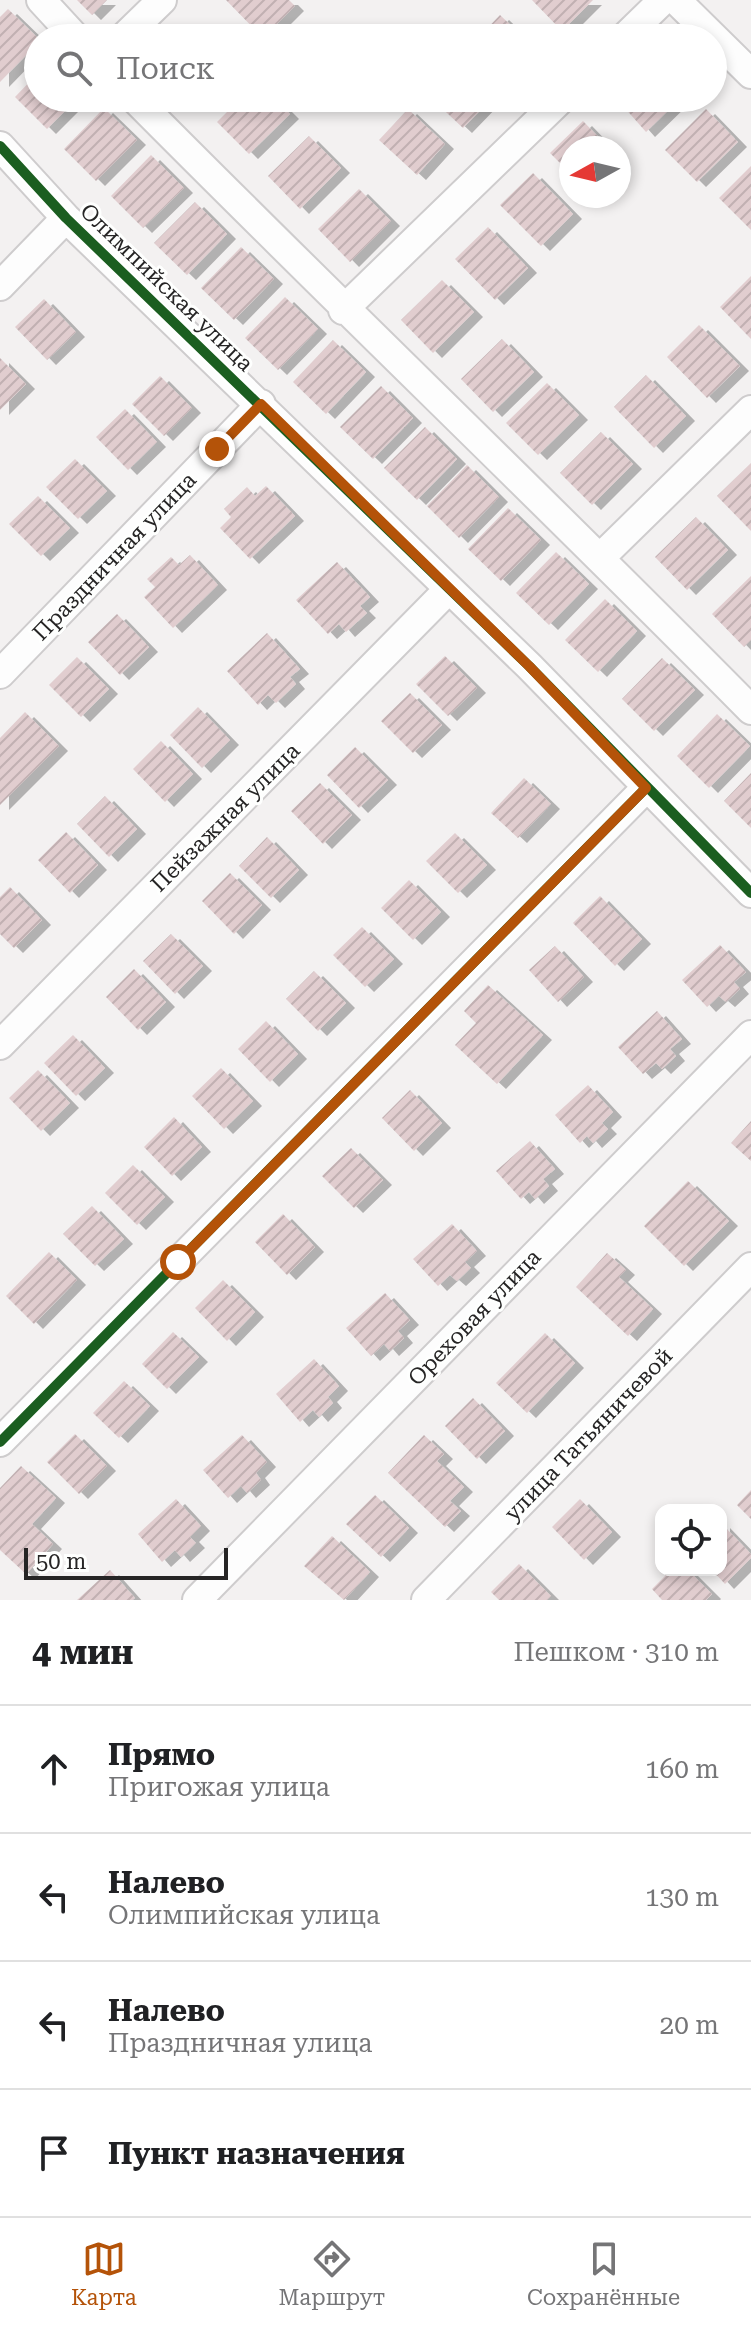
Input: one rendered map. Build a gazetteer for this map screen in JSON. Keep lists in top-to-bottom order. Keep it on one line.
{"streets":{"street":["Олимпийская улица","Праздничная улица","Пейзажная улица","Ореховая улица","улица Татьяничевой"]},"crossings":[["Олимпийская улица","Праздничная улица"],["Олимпийская улица","Пейзажная улица"]],"scale_bar":"50 m","north":"left","page":{"search":"Поиск","scale":"50 m","heading":["4 мин","Пешком · 310 m"],"list":[["Прямо","Пригожая улица","160 m"],["Налево","Олимпийская улица","130 m"],["Налево","Праздничная улица","20 m"],"Пункт назначения"],"nav":["Карта","Маршрут","Сохранённые"]}}
